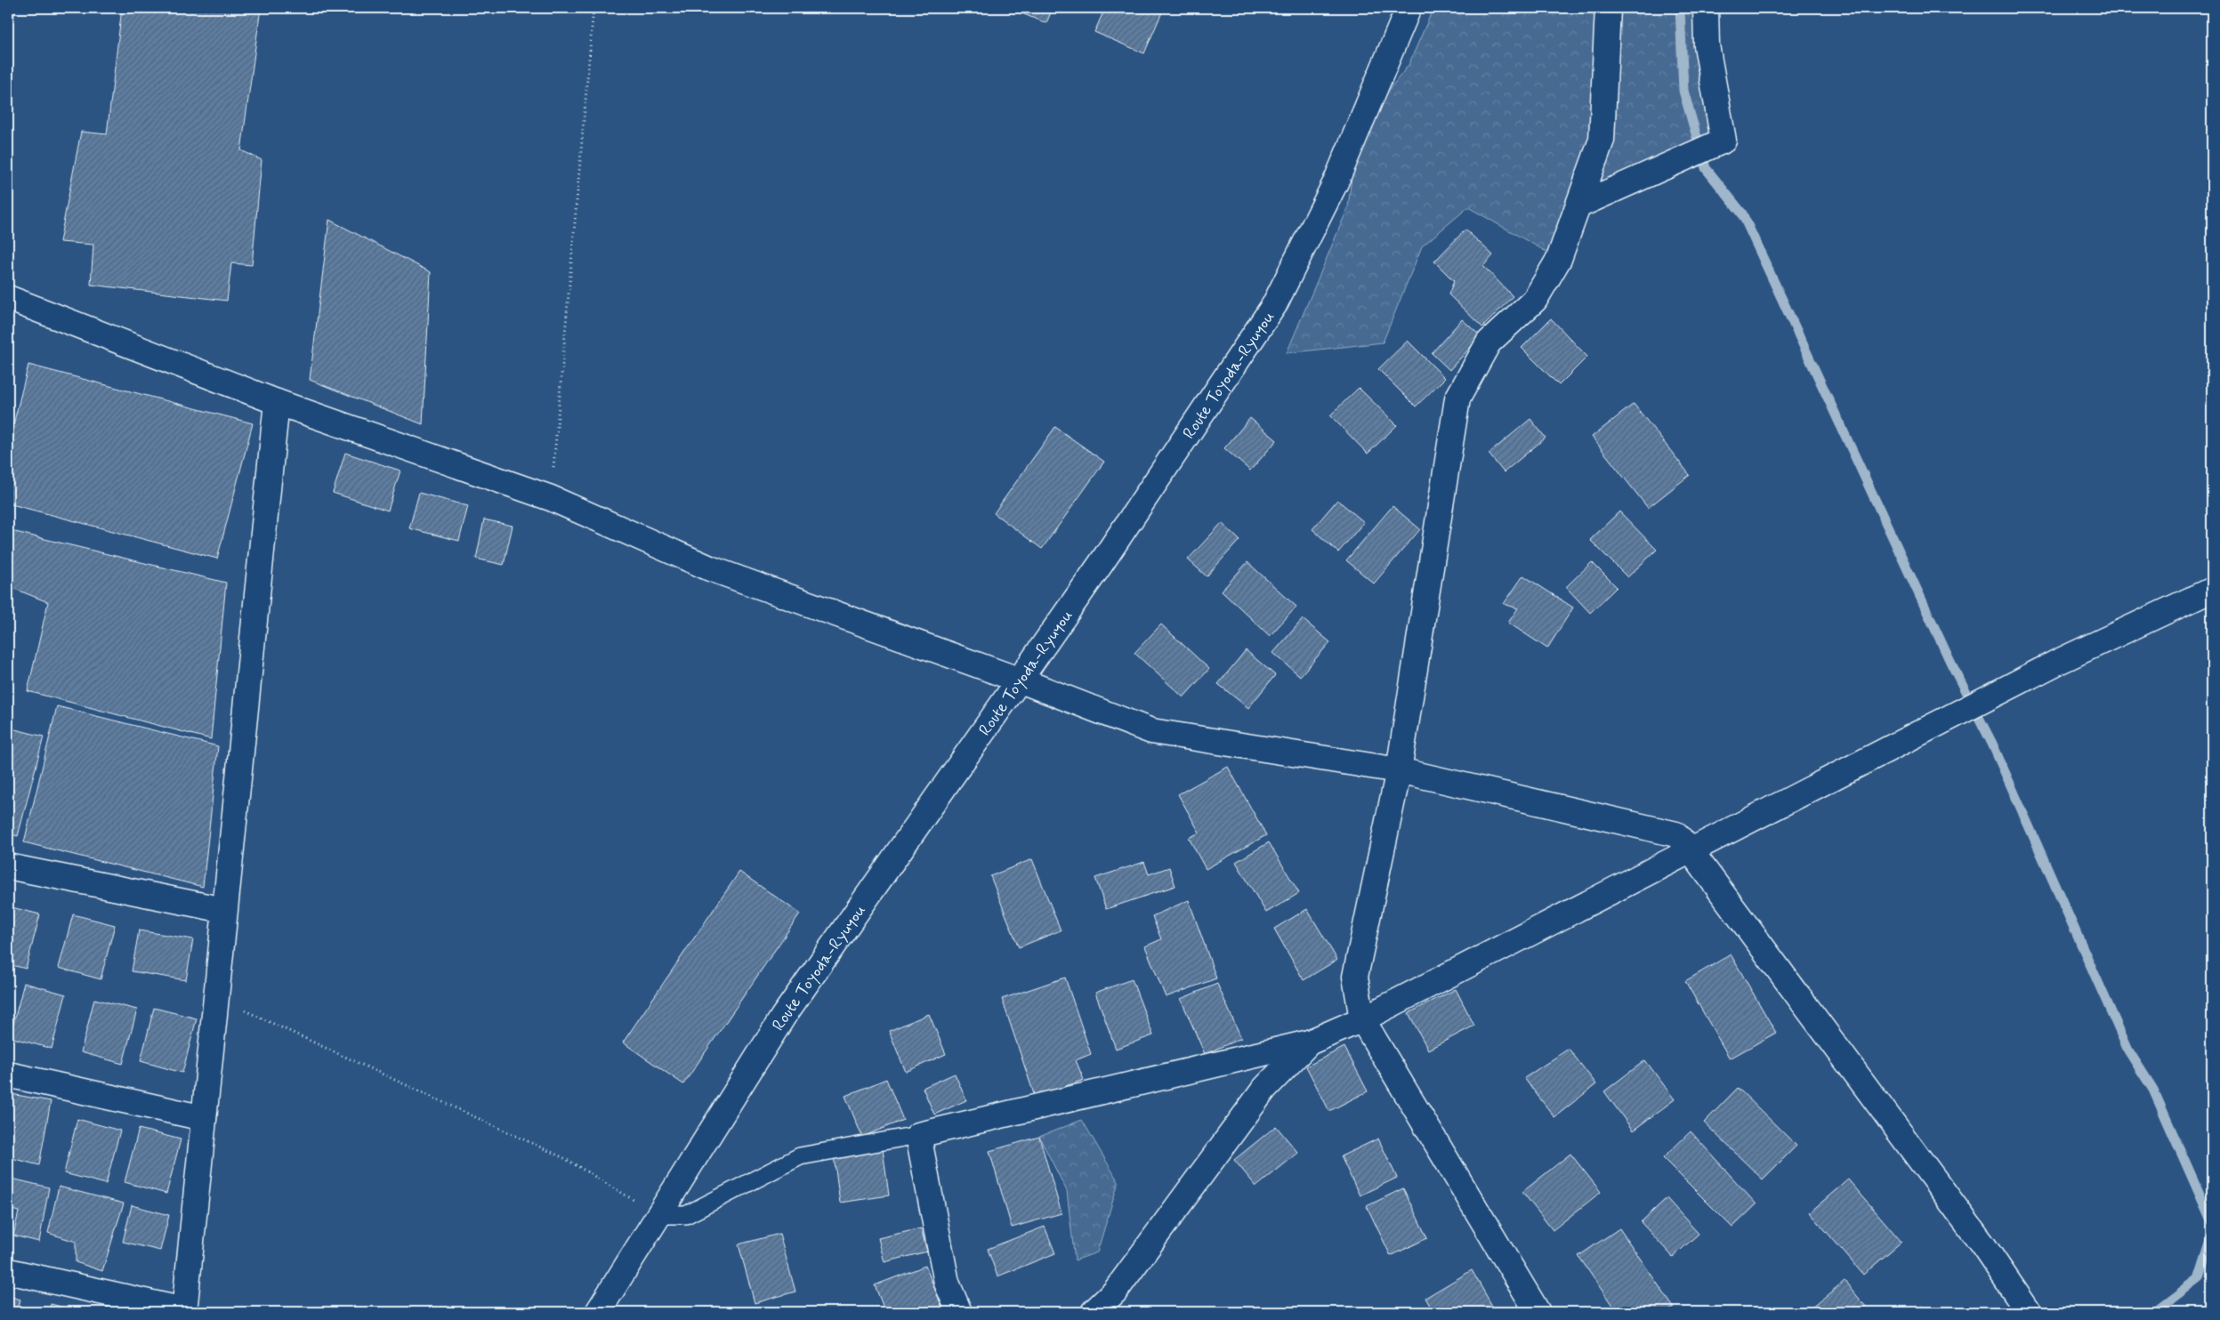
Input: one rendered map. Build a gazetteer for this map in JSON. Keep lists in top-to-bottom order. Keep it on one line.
{"streets":{"street":["Route Toyoda-Ryuyou"]}}
